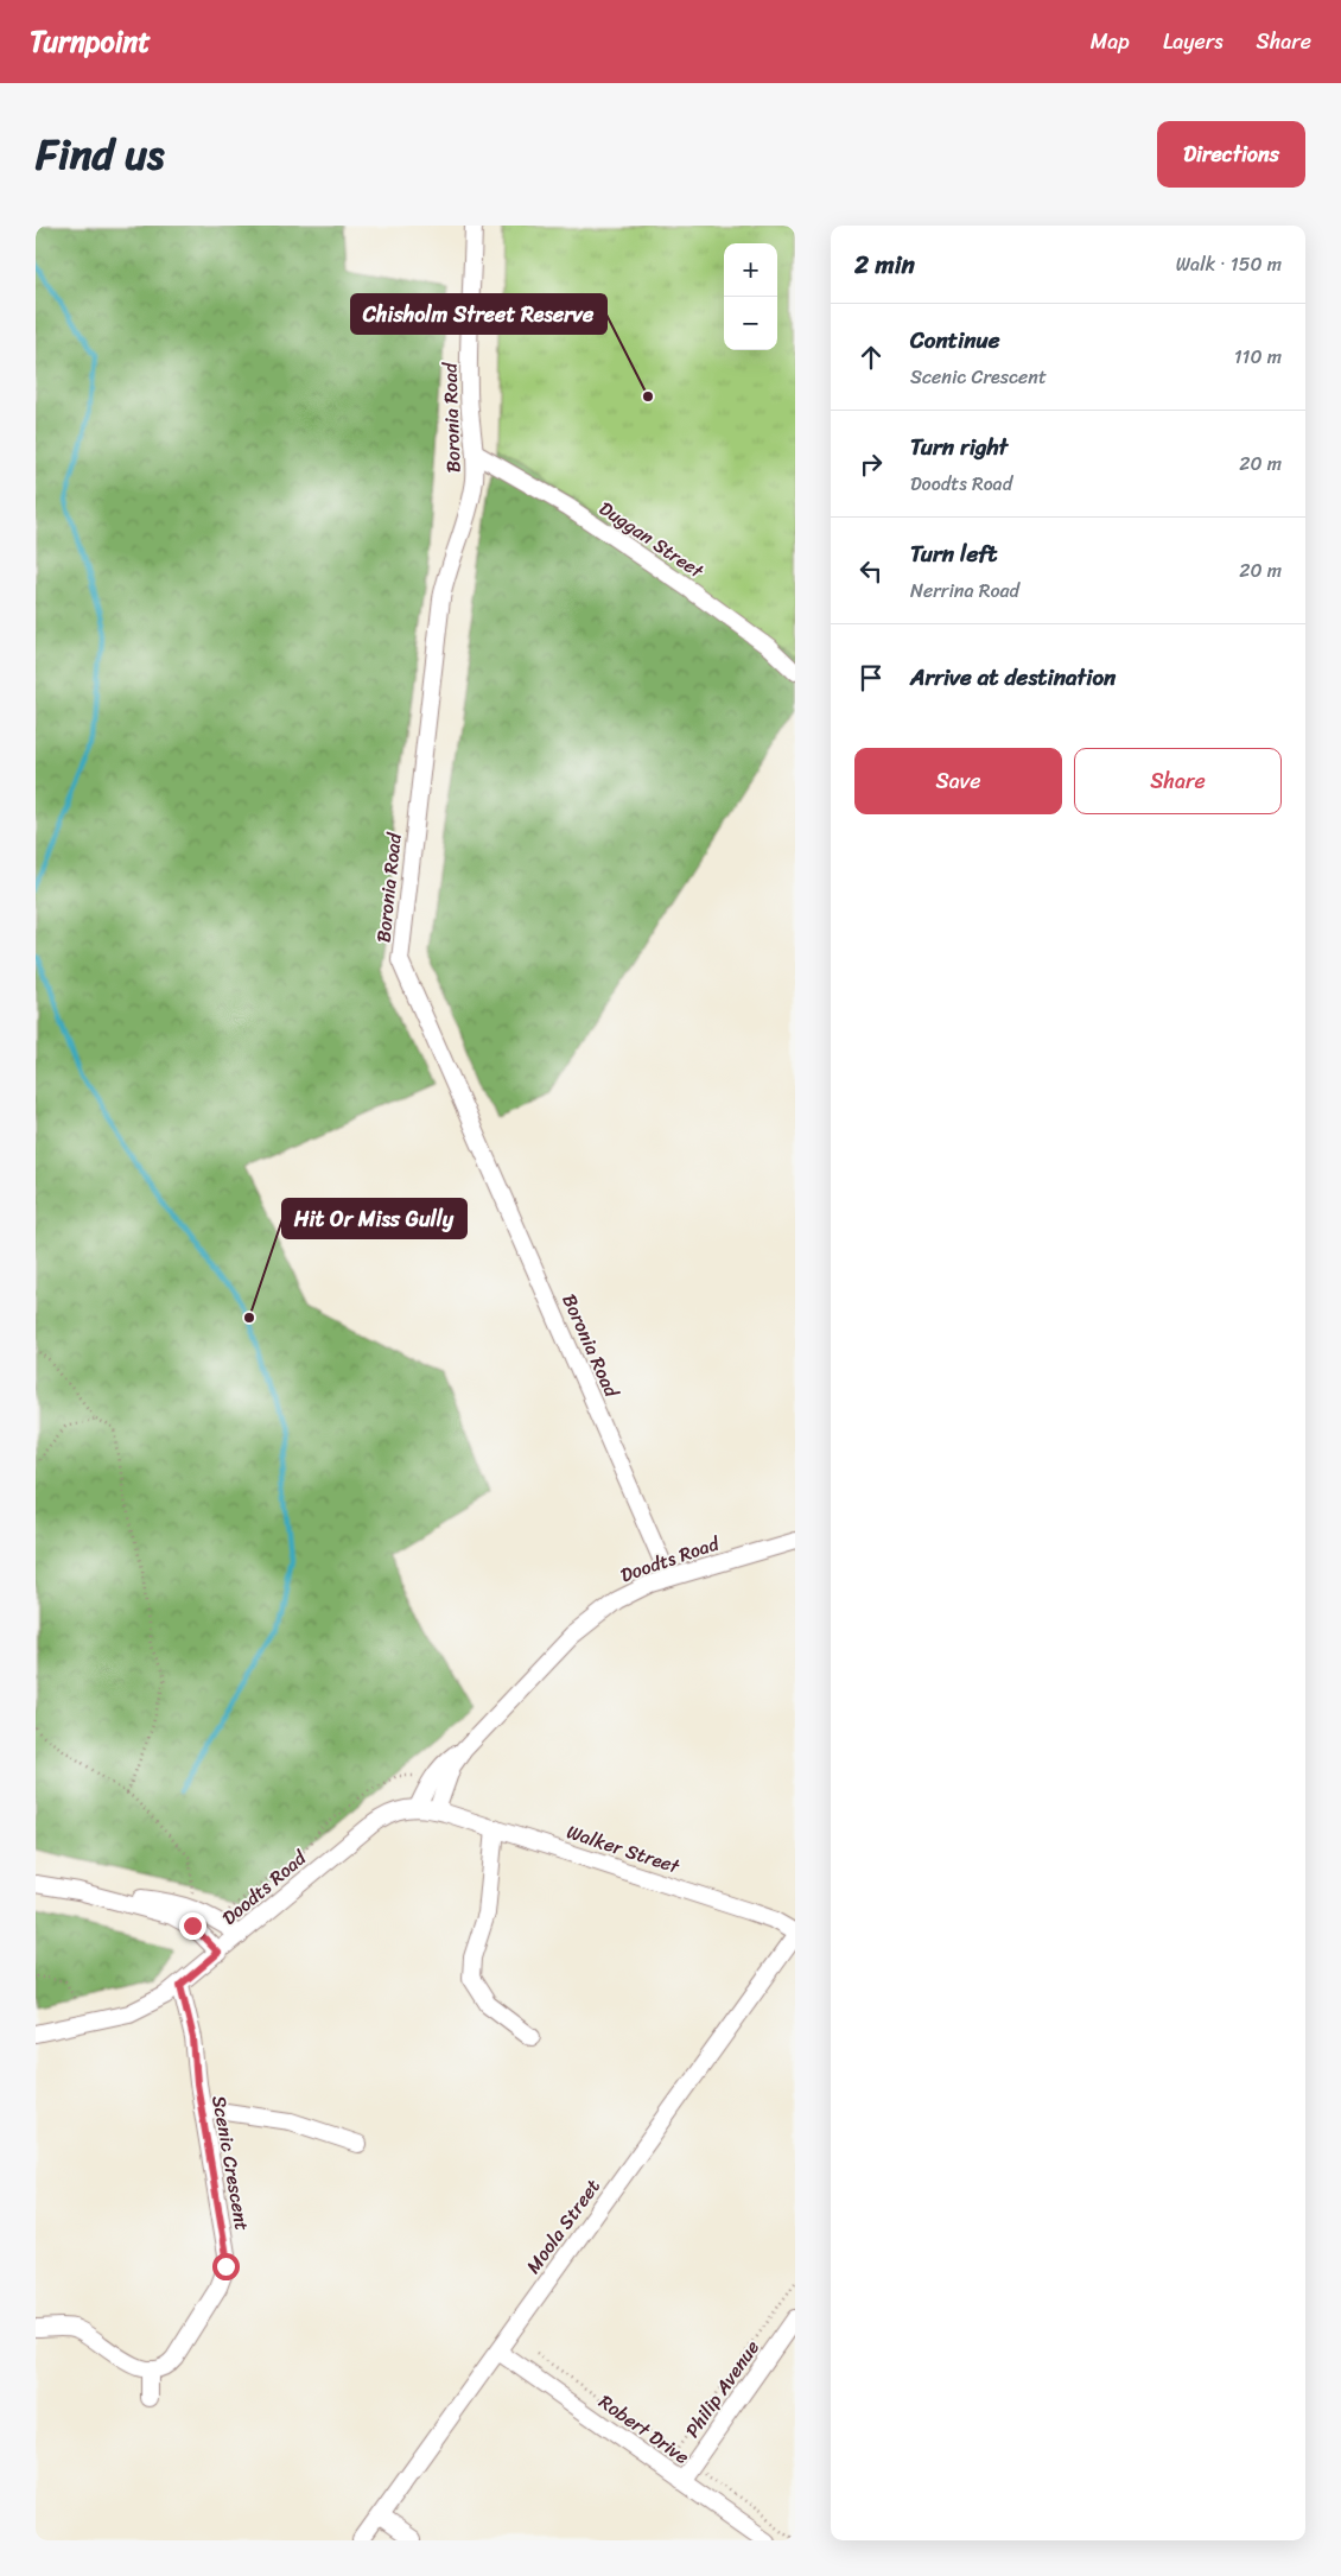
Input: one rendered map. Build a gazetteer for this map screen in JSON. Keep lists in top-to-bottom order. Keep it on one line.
{"streets":{"street":["Boronia Road","Duggan Street","Doodts Road","Walker Street","Scenic Crescent","Moola Street","Philip Avenue","Robert Drive"]},"crossings":[["Boronia Road","Duggan Street"],["Boronia Road","Doodts Road"],["Doodts Road","Walker Street"],["Doodts Road","Scenic Crescent"],["Walker Street","Moola Street"],["Moola Street","Robert Drive"],["Philip Avenue","Robert Drive"]],"places":["Chisholm Street Reserve","Hit Or Miss Gully"],"page":{"header":"Turnpoint","nav":["Map","Layers","Share"],"title":"Find us","buttons":["Directions",["Save","Share"]],"heading":["2 min","Walk · 150 m"],"map_buttons":["+","−"],"list":[["Continue","Scenic Crescent","110 m"],["Turn right","Doodts Road","20 m"],["Turn left","Nerrina Road","20 m"],"Arrive at destination"]}}
